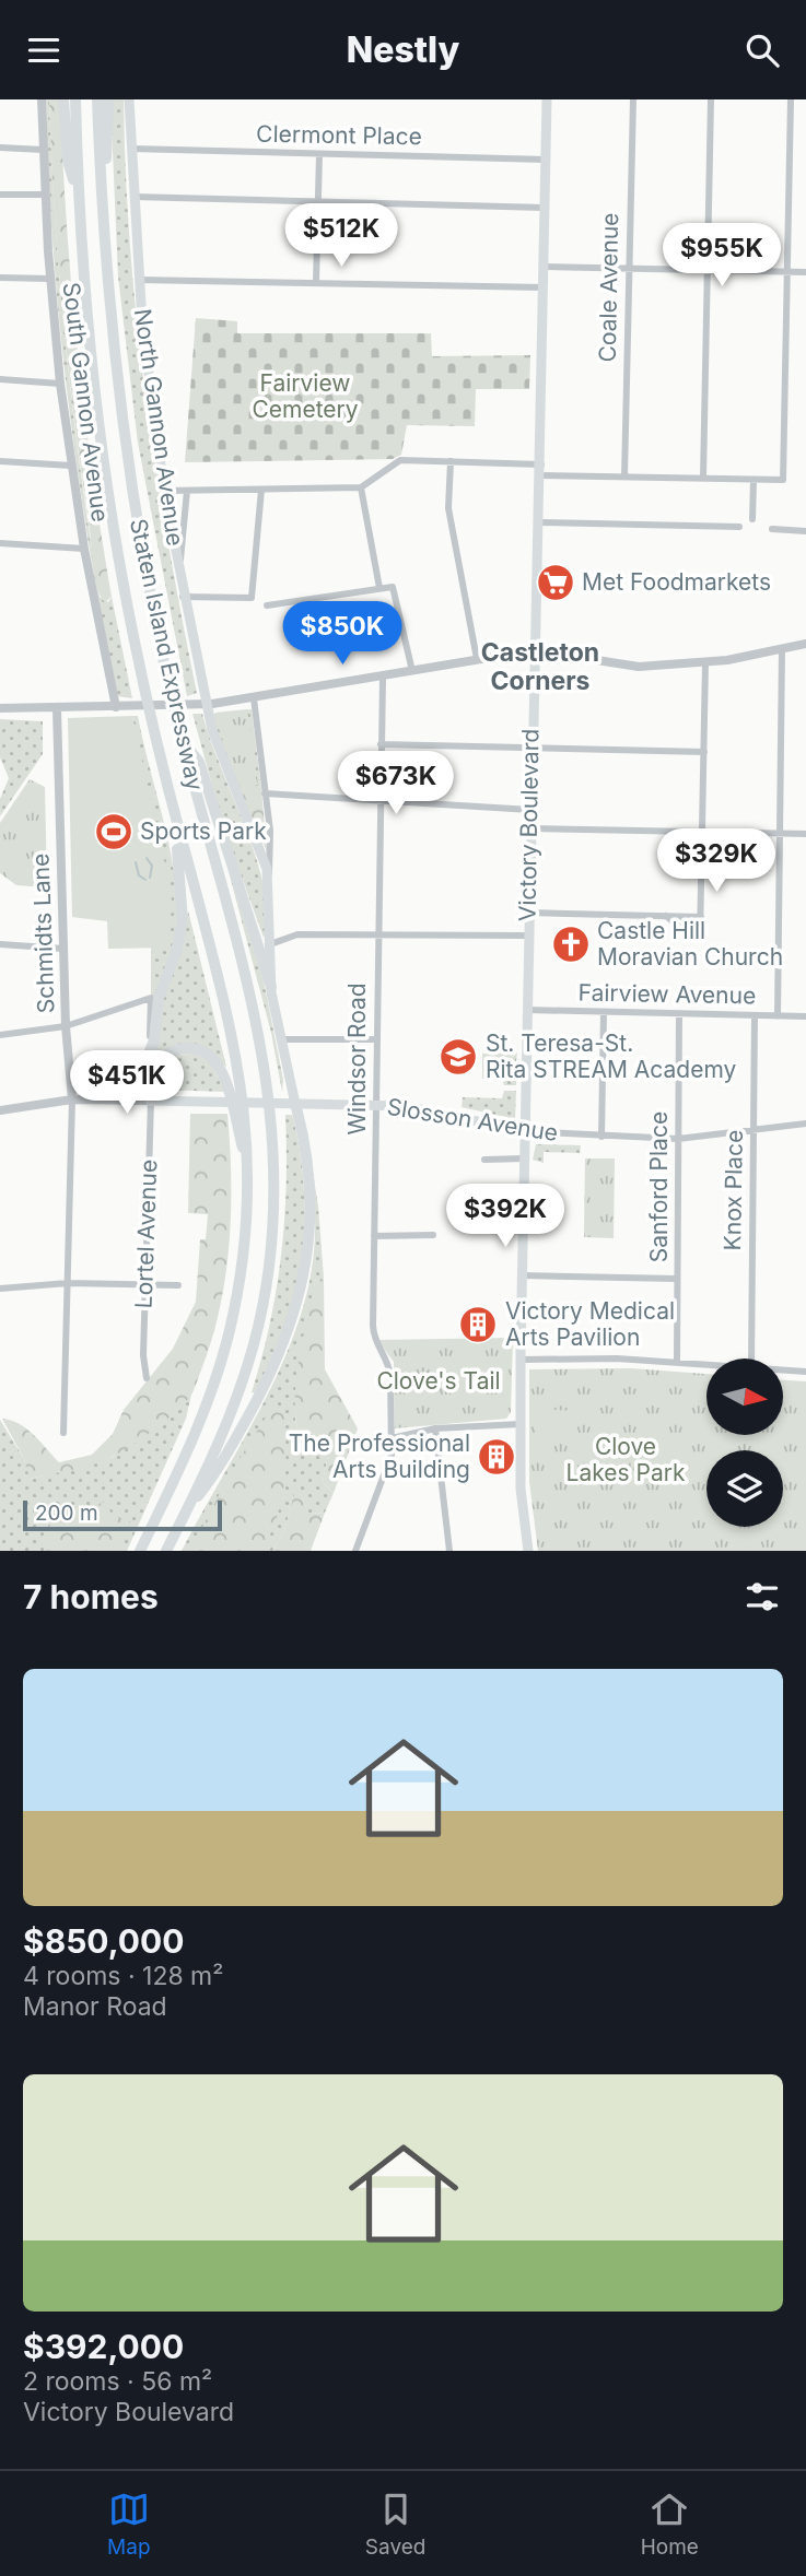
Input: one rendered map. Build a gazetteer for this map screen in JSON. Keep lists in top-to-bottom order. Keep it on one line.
{"streets":{"highway":["Staten Island Expressway"],"main road":["North Gannon Avenue","Victory Boulevard","Slosson Avenue","Lortel Avenue"],"street":["Clermont Place","Coale Avenue","South Gannon Avenue","Schmidts Lane","Fairview Avenue","Windsor Road","Sanford Place","Knox Place"]},"crossings":[["Clermont Place","North Gannon Avenue"],["Clermont Place","Victory Boulevard"],["North Gannon Avenue","Slosson Avenue"],["Victory Boulevard","Fairview Avenue"],["Victory Boulevard","Slosson Avenue"],["Schmidts Lane","Slosson Avenue"],["Schmidts Lane","Lortel Avenue"],["Fairview Avenue","Sanford Place"],["Fairview Avenue","Knox Place"],["Windsor Road","Slosson Avenue"],["Slosson Avenue","Sanford Place"],["Slosson Avenue","Knox Place"],["Slosson Avenue","Lortel Avenue"]],"districts":["Castleton Corners"],"parks":["Fairview Cemetery","Clove's Tail","Clove Lakes Park"],"places":{"supermarket":["Met Foodmarkets"],"sports":["Sports Park"],"church":["Castle Hill Moravian Church"],"school or university":["St. Teresa-St. Rita STREAM Academy"],"building":["Victory Medical Arts Pavilion","The Professional Arts Building"]},"scale_bar":"200 m","north":"right","page":{"header":"Nestly","price":["$512K","$955K","$850K","$673K","$329K","$451K","$392K"],"scale":"200 m","heading":"7 homes","list":[{"name":"$850,000","note":"4 rooms · 128 m² · Manor Road"},{"name":"$392,000","note":"2 rooms · 56 m² · Victory Boulevard"}],"tabs":["Map","Saved","Home"]}}
